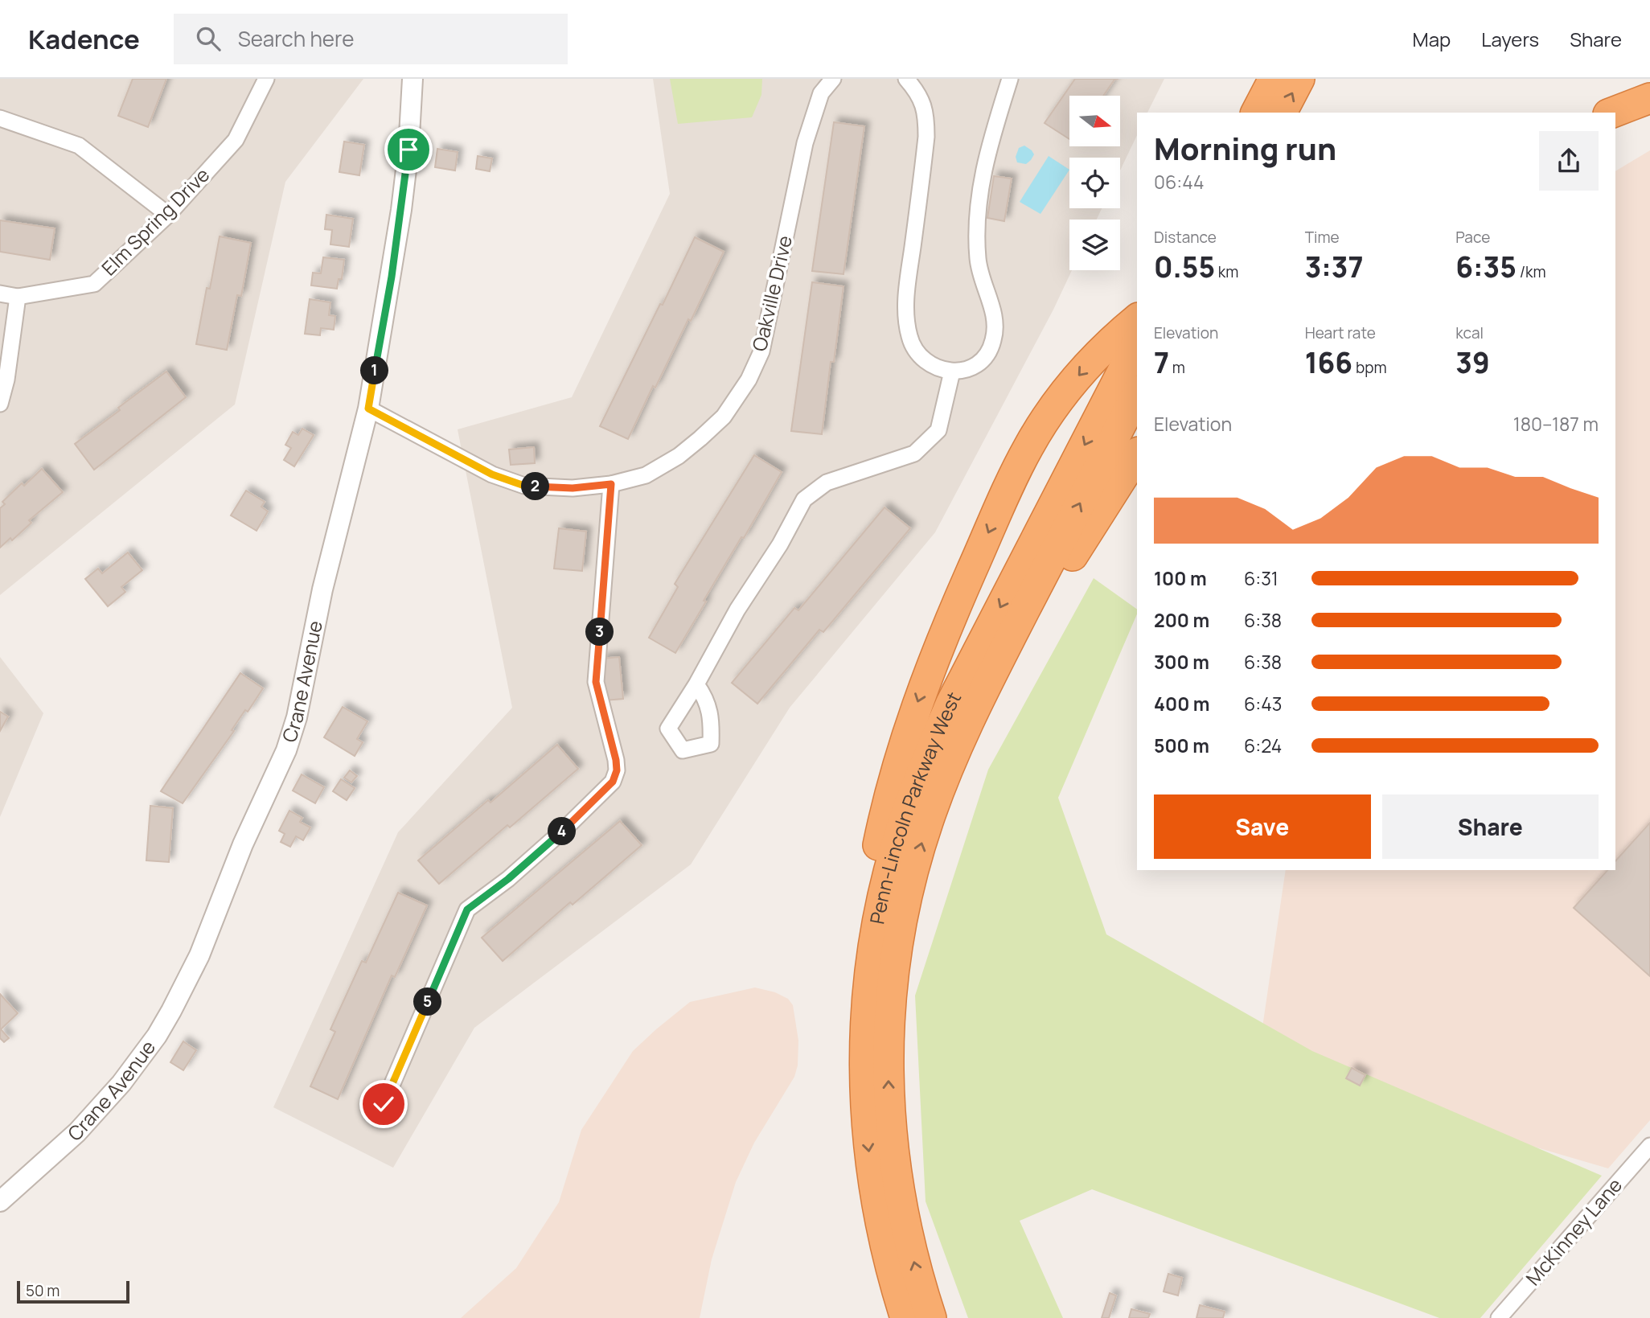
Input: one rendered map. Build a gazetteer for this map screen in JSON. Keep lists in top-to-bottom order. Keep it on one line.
{"streets":{"highway":["Penn-Lincoln Parkway West"],"street":["Elm Spring Drive","Oakville Drive","Crane Avenue","McKinney Lane"]},"crossings":[["Oakville Drive","Crane Avenue"]],"scale_bar":"50 m","north":"right","page":{"header":"Kadence","search":"Search here","nav":["Map","Layers","Share"],"heading":["Morning run","06:44"],"stats":[["Distance","0.55 km"],["Time","3:37"],["Pace","6:35 /km"],["Elevation","7 m"],["Heart rate","166 bpm"],["kcal","39"]],"pins":["1","2","3","4","5"],"chart":["Elevation","180–187 m"],"list":[{"name":"100 m","note":"6:31"},{"name":"200 m","note":"6:38"},{"name":"300 m","note":"6:38"},{"name":"400 m","note":"6:43"},{"name":"500 m","note":"6:24"}],"buttons":["Save","Share"],"scale":"50 m"}}
